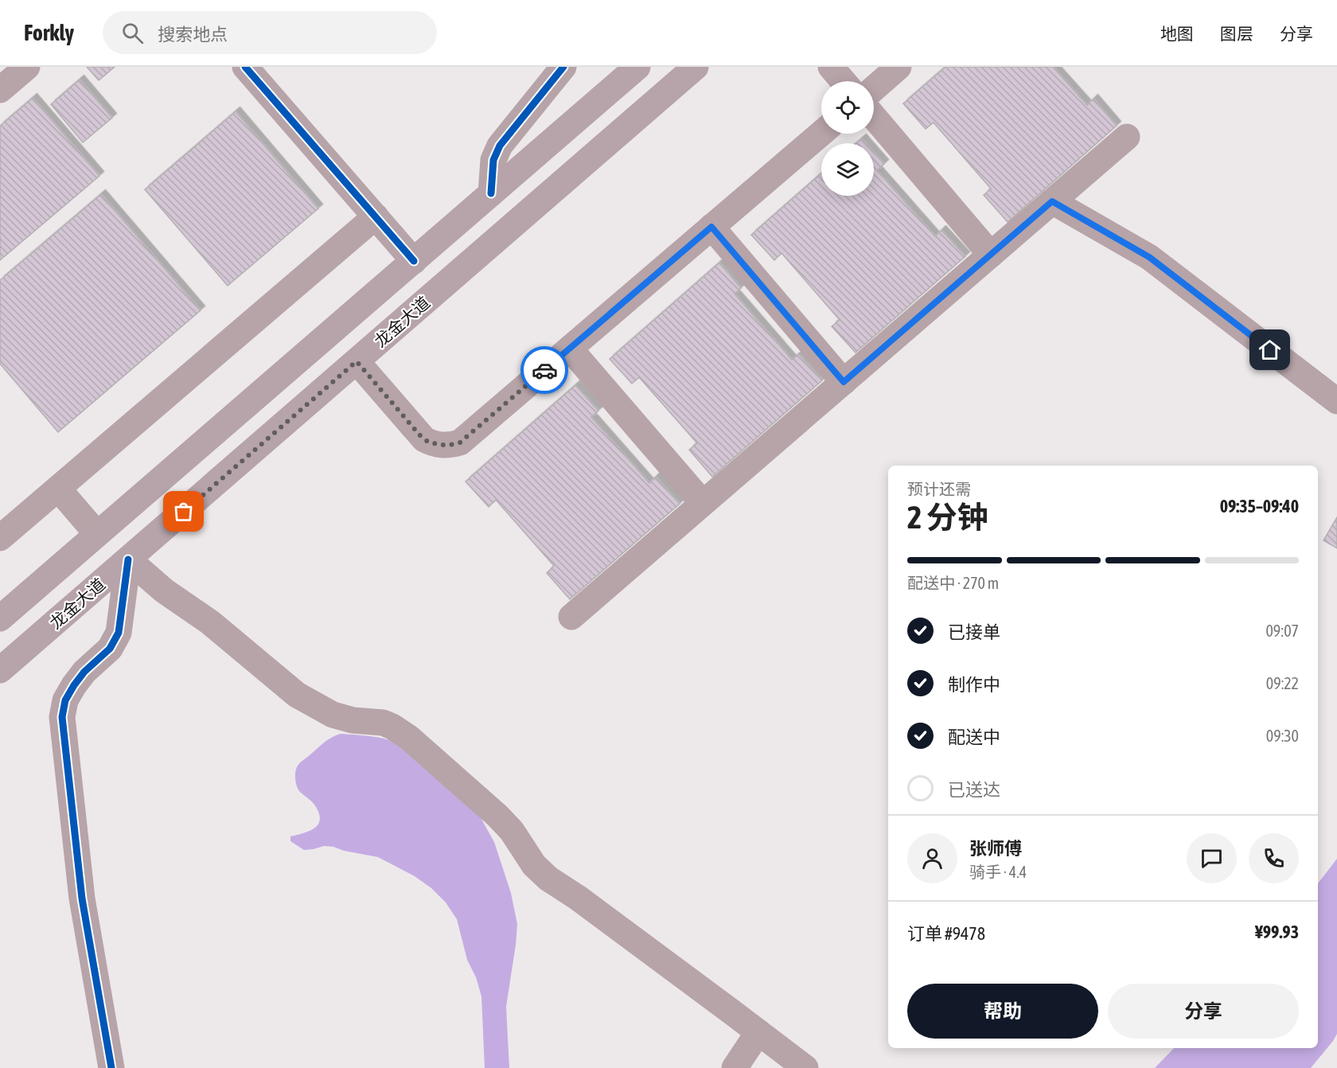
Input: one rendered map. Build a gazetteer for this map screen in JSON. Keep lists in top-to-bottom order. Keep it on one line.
{"streets":{"main road":["龙金大道"]},"page":{"header":"Forkly","search":"搜索地点","nav":["地图","图层","分享"],"heading":["2 分钟","预计还需","09:35–09:40"],"panel":["张师傅","骑手 · 4.4","订单 #9478","¥99.93"],"bar":"配送中 · 270 m","list":[["已接单","09:07"],["制作中","09:22"],["配送中","09:30"],"已送达"],"buttons":["帮助","分享"]}}
